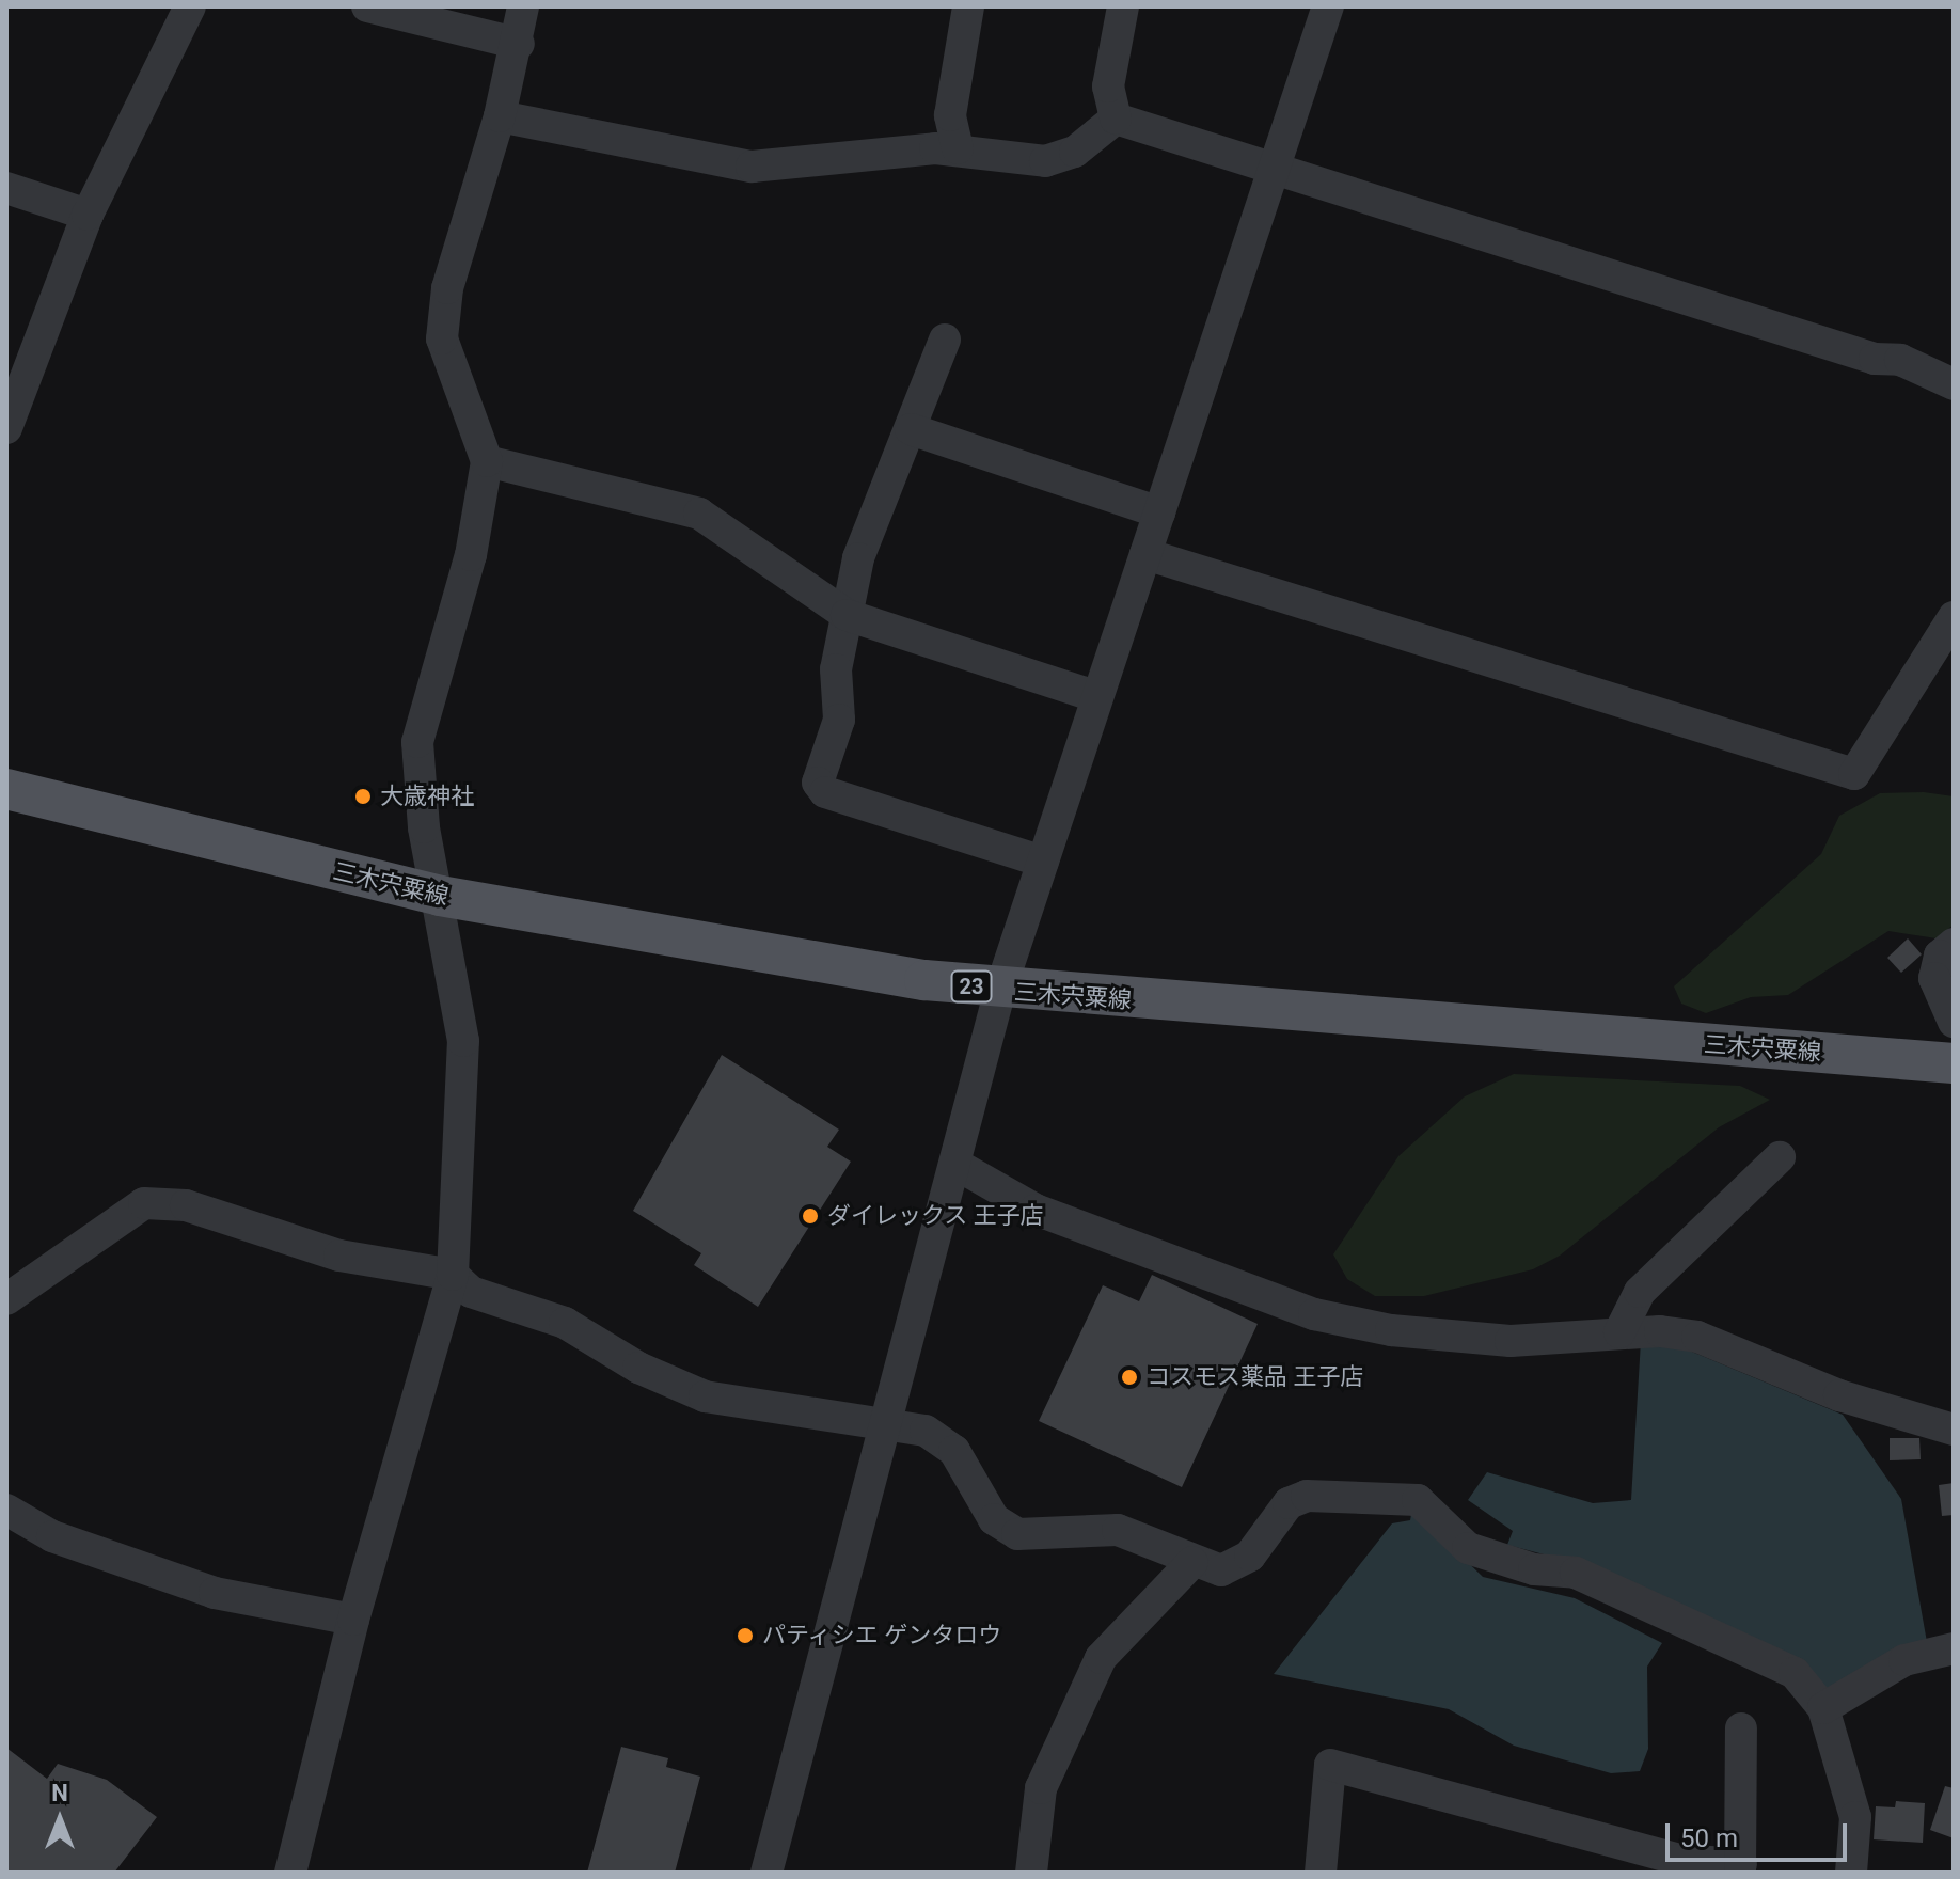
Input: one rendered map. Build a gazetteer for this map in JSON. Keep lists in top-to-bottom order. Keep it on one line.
{"streets":{"main road":["三木宍粟線","23"]},"places":["大歳神社","ダイレックス 王子店","コスモス薬品 王子店","パティシエ ゲンタロウ"],"scale_bar":"50 m","north":"top"}
